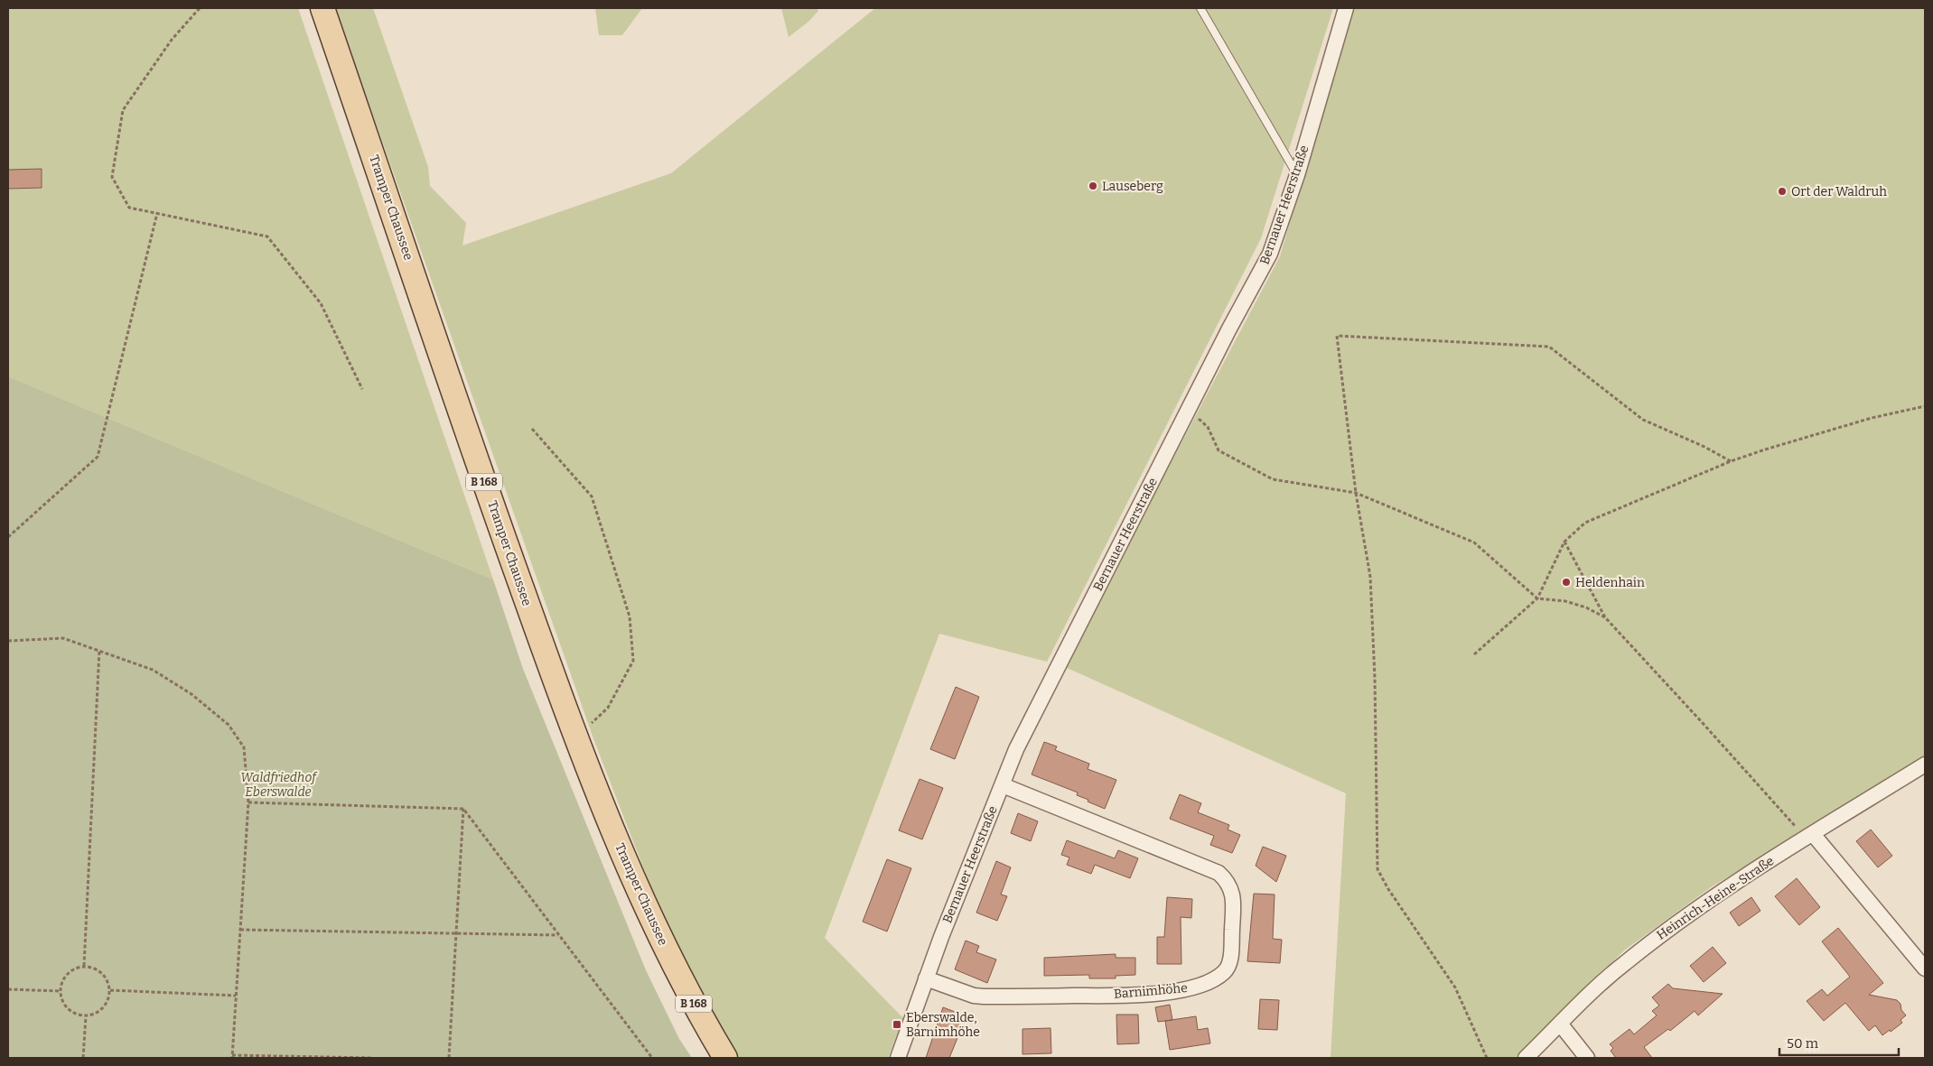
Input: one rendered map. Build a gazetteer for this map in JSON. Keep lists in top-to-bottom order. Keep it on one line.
{"streets":{"main road":["Tramper Chaussee","B 168"],"street":["Bernauer Heerstraße","Heinrich-Heine-Straße","Barnimhöhe"]},"crossings":[["Bernauer Heerstraße","Barnimhöhe"]],"parks":["Waldfriedhof Eberswalde"],"places":{"other":["Lauseberg","Ort der Waldruh","Heldenhain"],"transit":["Eberswalde, Barnimhöhe"]},"scale_bar":"50 m"}
